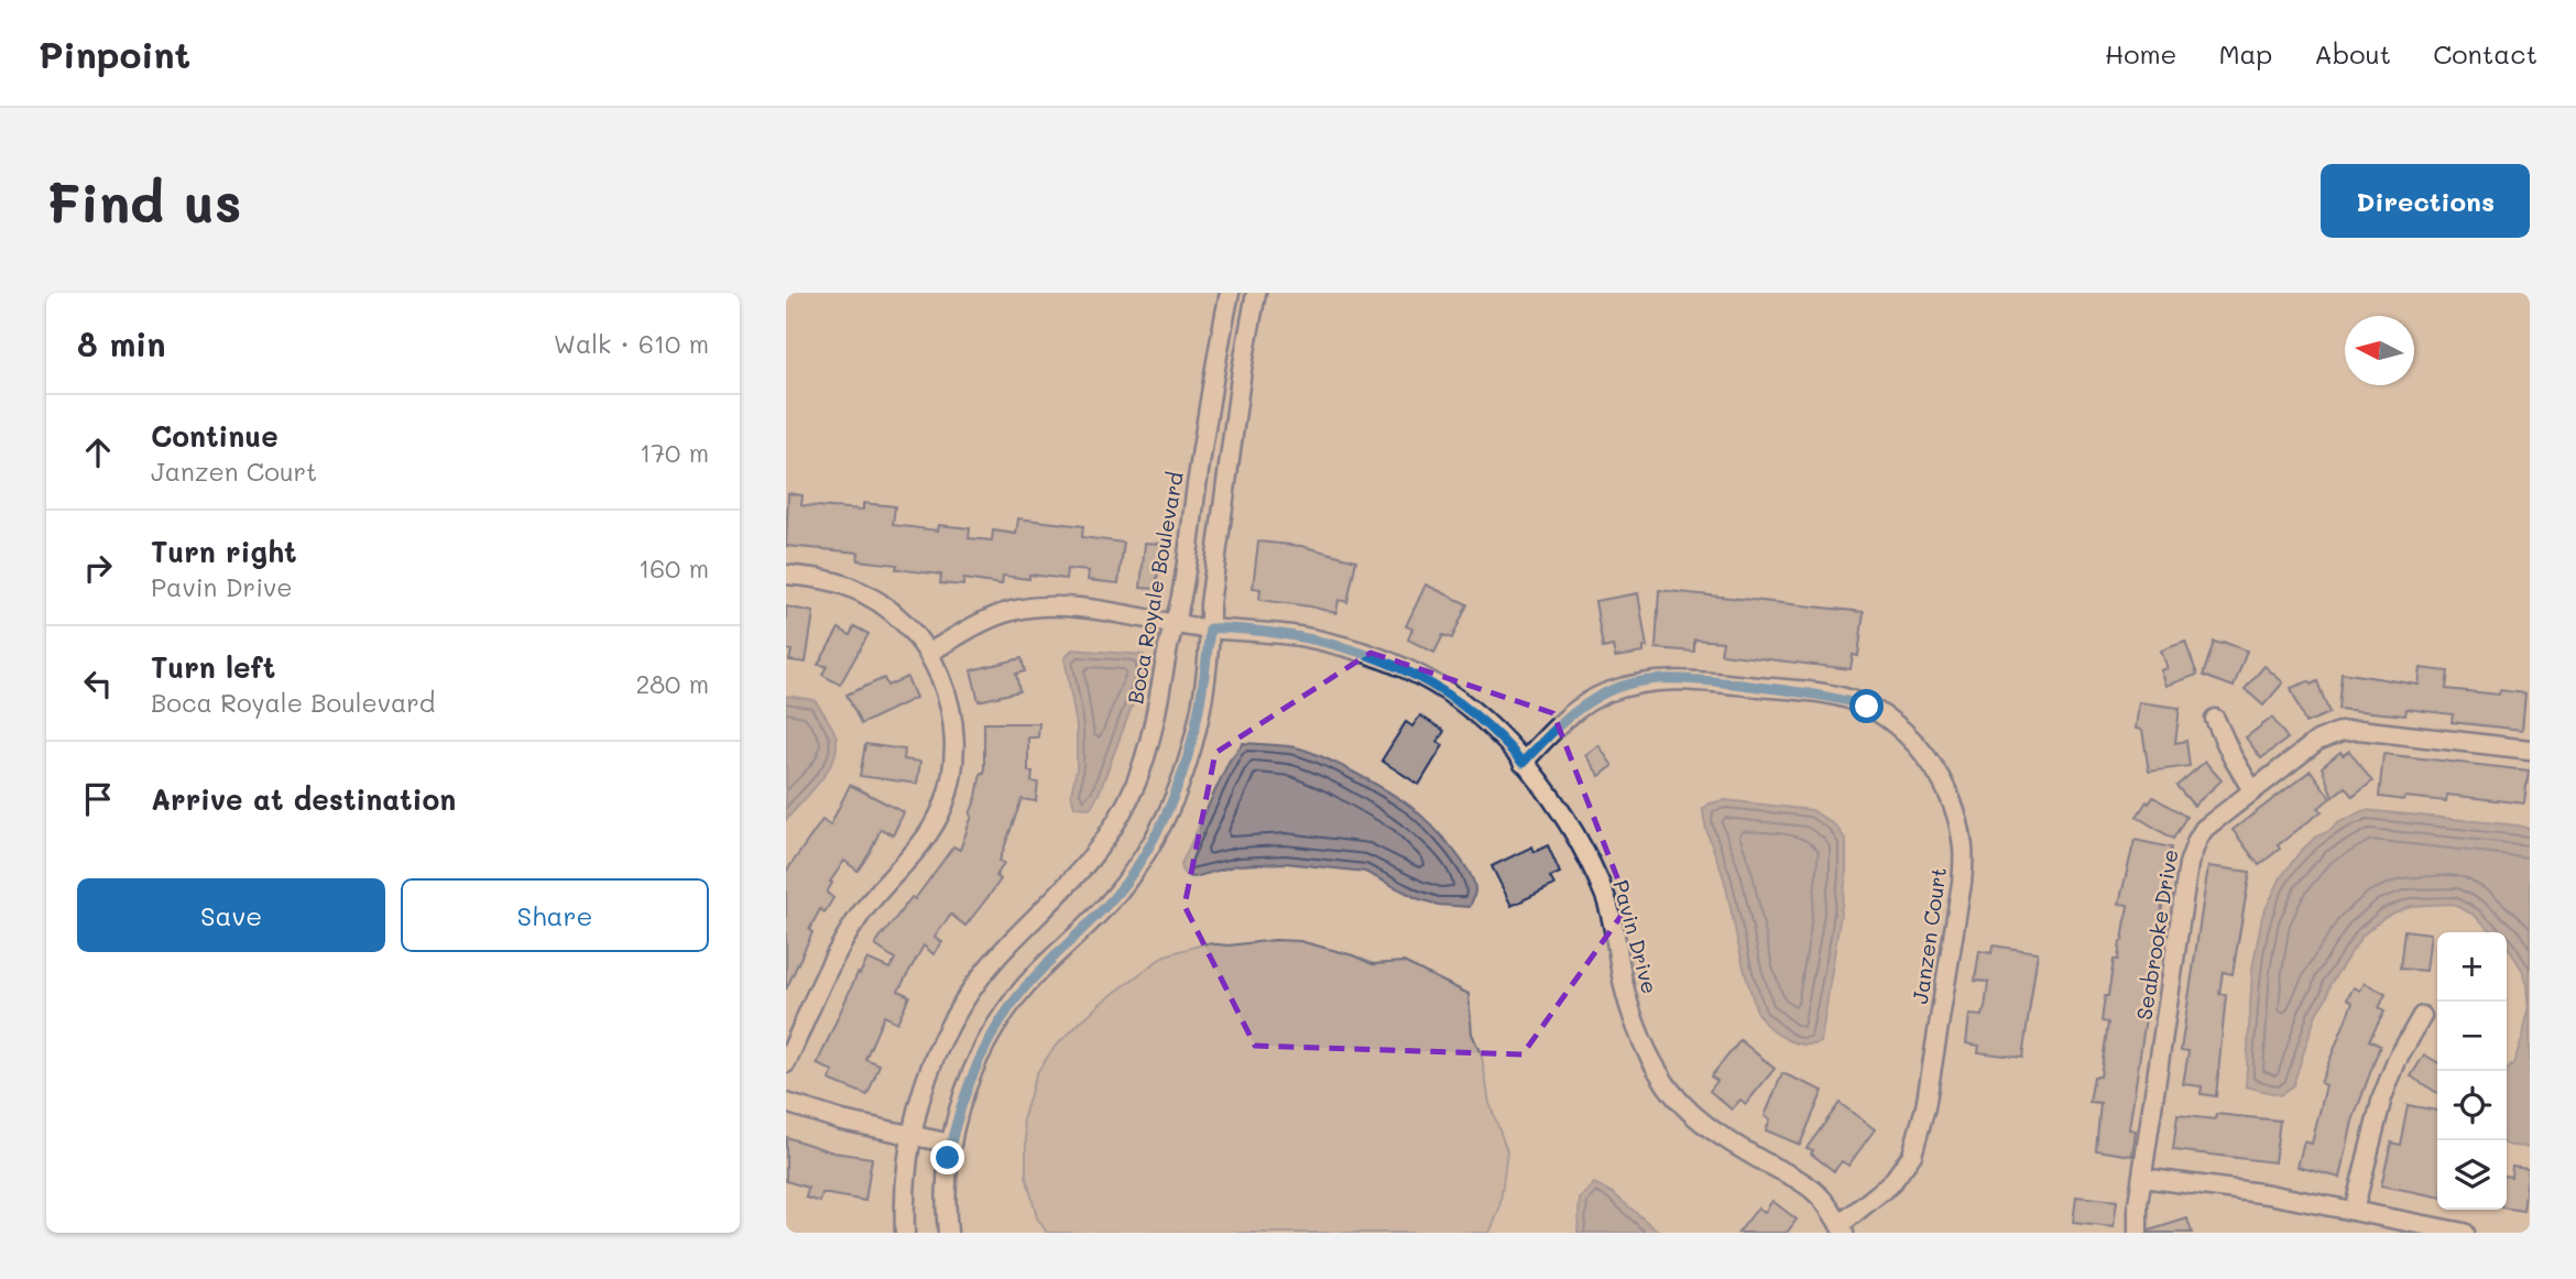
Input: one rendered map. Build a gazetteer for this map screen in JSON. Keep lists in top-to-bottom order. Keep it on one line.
{"streets":{"street":["Boca Royale Boulevard","Seabrooke Drive","Janzen Court","Pavin Drive"]},"crossings":[["Boca Royale Boulevard","Pavin Drive"],["Janzen Court","Pavin Drive"]],"north":"left","page":{"header":"Pinpoint","nav":["Home","Map","About","Contact"],"buttons":["Directions",["Save","Share"]],"title":"Find us","heading":["8 min","Walk · 610 m"],"list":[["Continue","Janzen Court","170 m"],["Turn right","Pavin Drive","160 m"],["Turn left","Boca Royale Boulevard","280 m"],"Arrive at destination"],"map_buttons":["+","−"]}}
